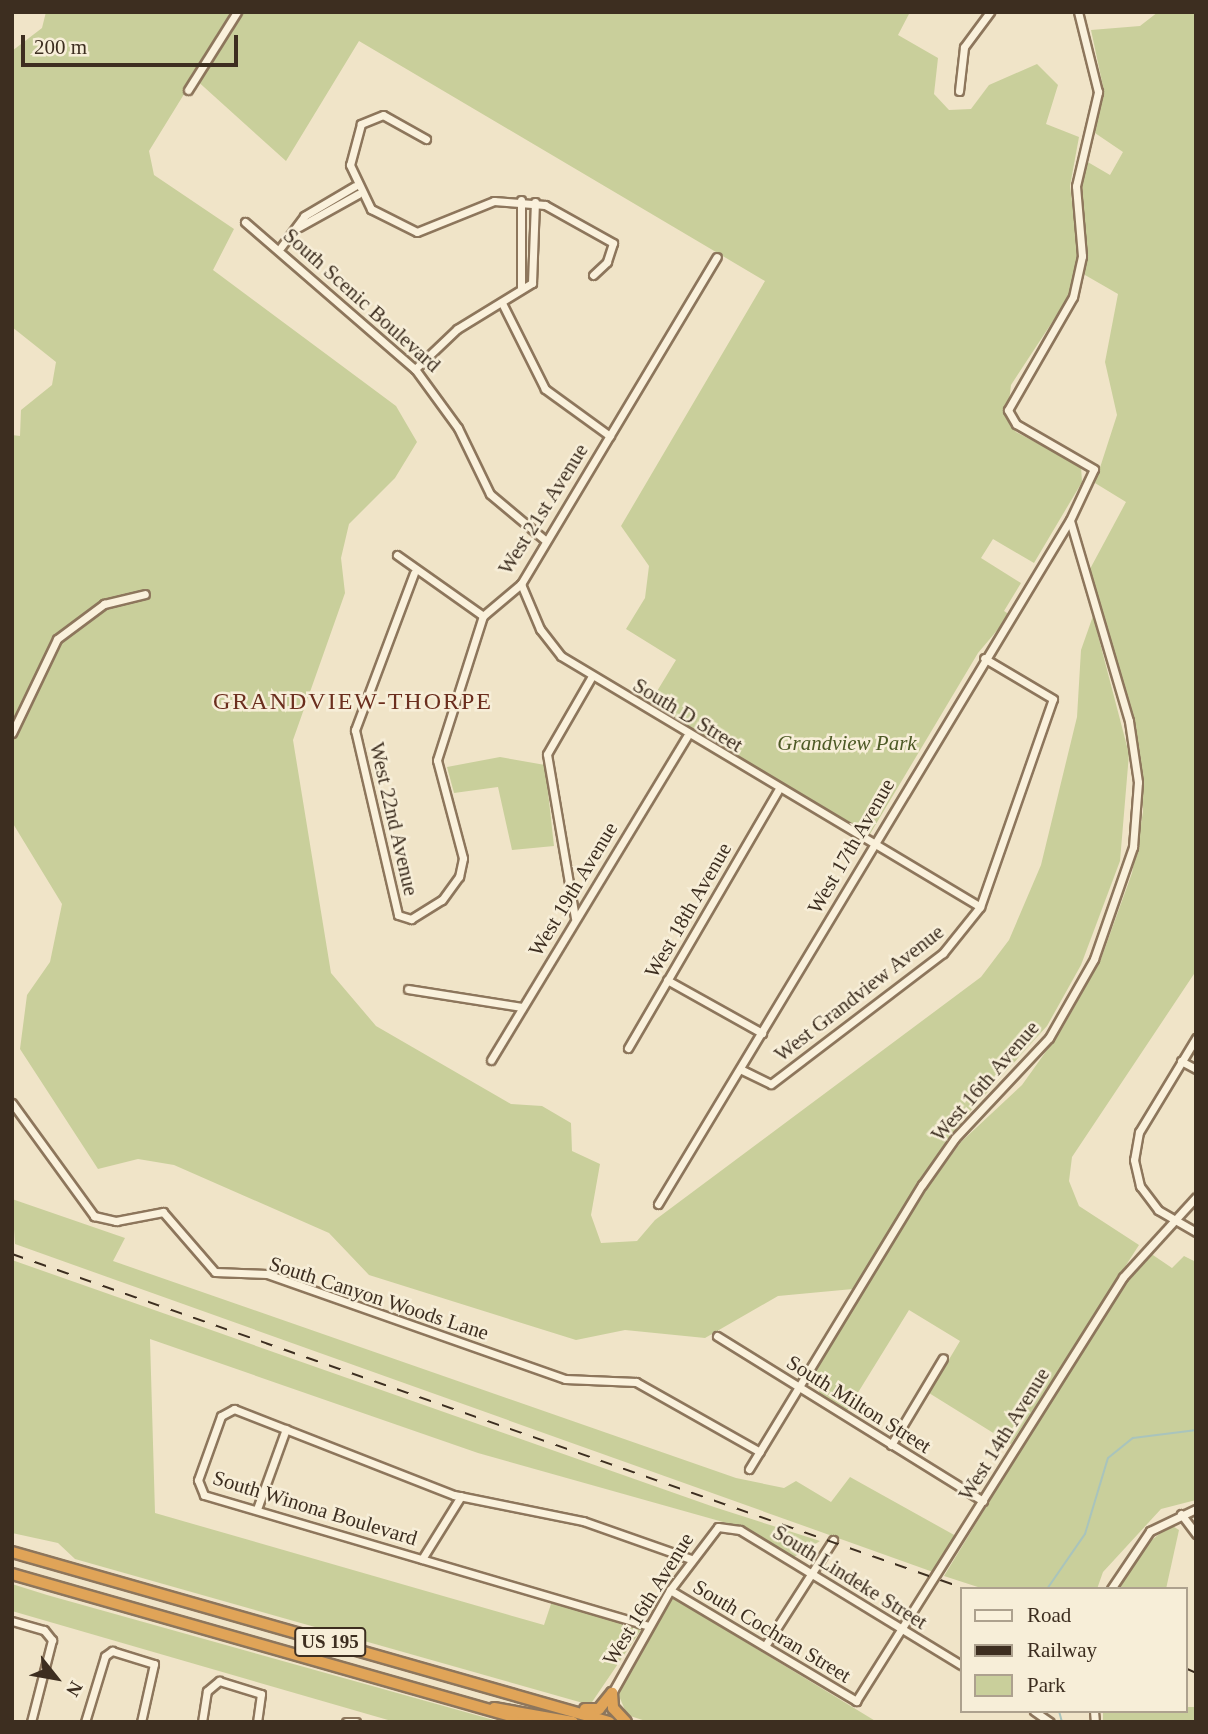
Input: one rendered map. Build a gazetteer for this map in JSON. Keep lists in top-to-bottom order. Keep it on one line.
{"streets":{"highway":["US 195"],"street":["South Scenic Boulevard","West 21st Avenue","South D Street","West 22nd Avenue","West 17th Avenue","West 19th Avenue","West 18th Avenue","West Grandview Avenue","West 16th Avenue","South Canyon Woods Lane","South Milton Street","West 14th Avenue","South Winona Boulevard","South Lindeke Street","South Cochran Street"]},"crossings":[["South Scenic Boulevard","West 21st Avenue"],["West 21st Avenue","South D Street"],["West 21st Avenue","West 22nd Avenue"],["South D Street","West 17th Avenue"],["South D Street","West 19th Avenue"],["South D Street","West 18th Avenue"],["South D Street","West Grandview Avenue"],["West 17th Avenue","West Grandview Avenue"],["West 17th Avenue","West 16th Avenue"],["West 16th Avenue","South Canyon Woods Lane"],["West 16th Avenue","South Milton Street"],["West 16th Avenue","South Winona Boulevard"],["West 16th Avenue","South Lindeke Street"],["West 16th Avenue","South Cochran Street"],["South Milton Street","West 14th Avenue"],["West 14th Avenue","South Lindeke Street"],["West 14th Avenue","South Cochran Street"]],"districts":["GRANDVIEW-THORPE"],"parks":["Grandview Park"],"legend":["Road","Railway","Park"],"scale_bar":"200 m","north":"bottom right"}
